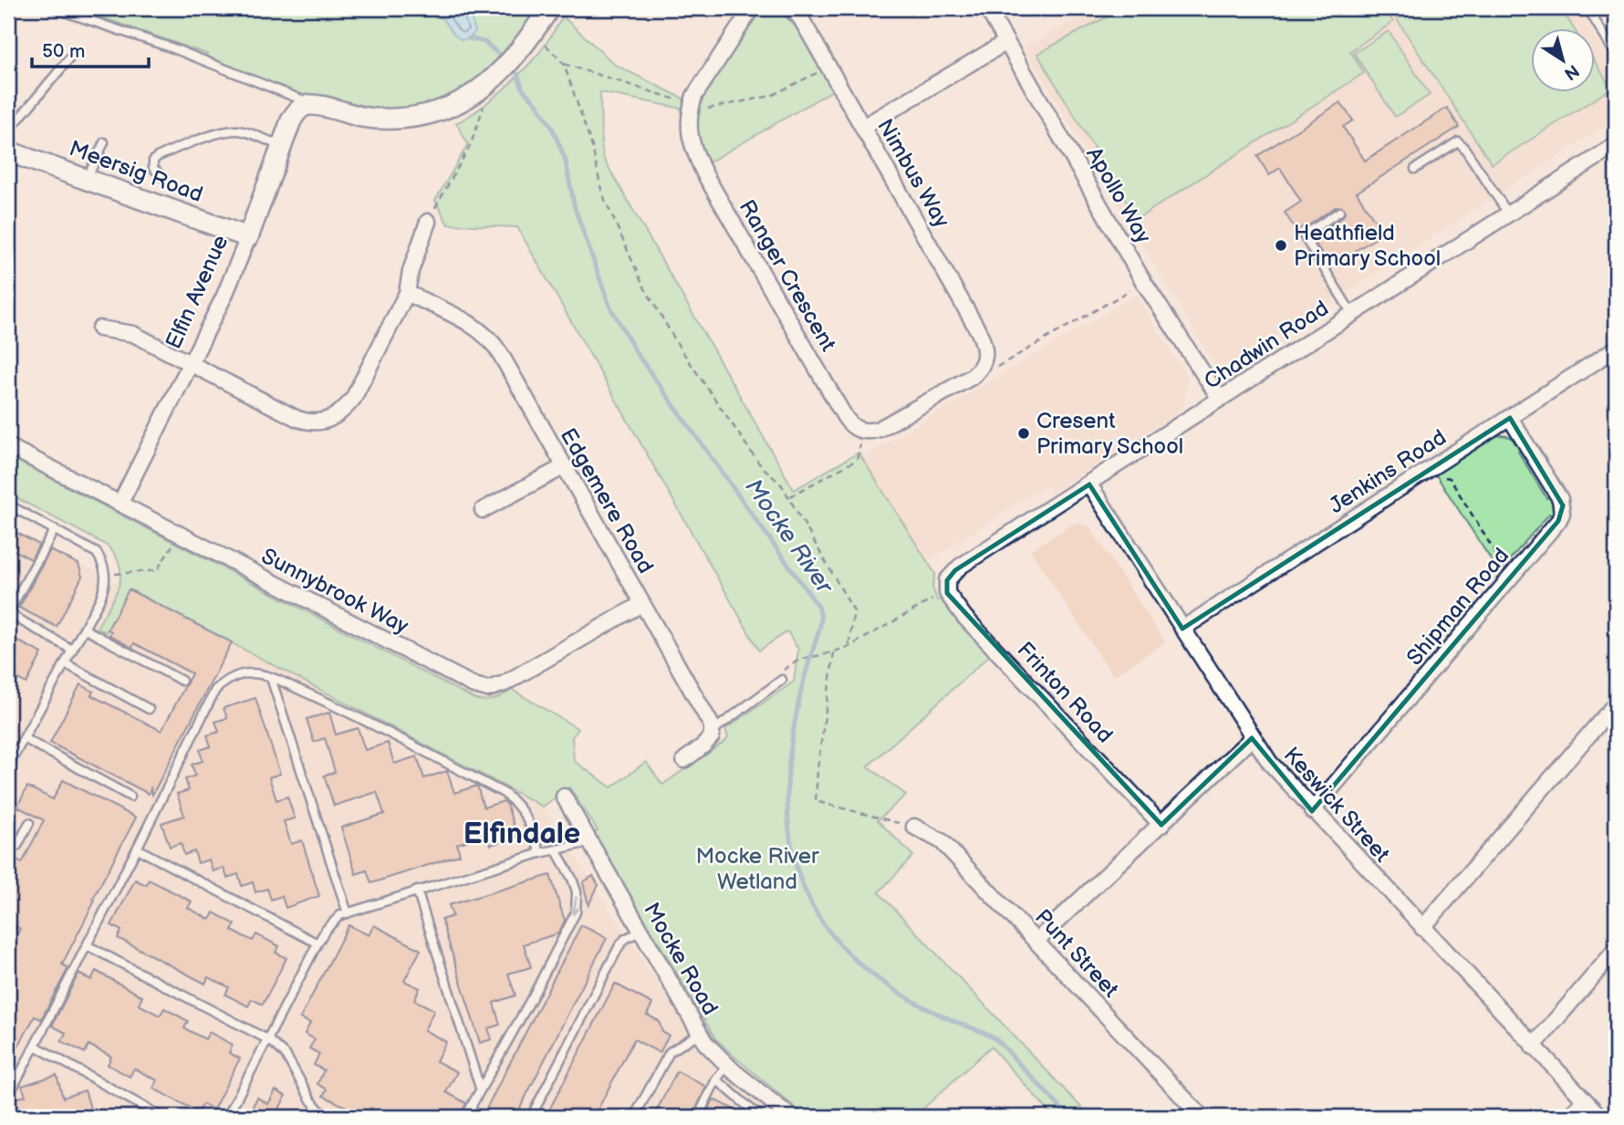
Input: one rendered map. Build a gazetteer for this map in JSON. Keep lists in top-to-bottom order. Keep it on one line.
{"streets":{"street":["Meersig Road","Nimbus Way","Apollo Way","Ranger Crescent","Elfin Avenue","Chadwin Road","Jenkins Road","Edgemere Road","Sunnybrook Way","Shipman Road","Frinton Road","Keswick Street","Punt Street","Mocke Road"]},"crossings":[["Meersig Road","Elfin Avenue"],["Apollo Way","Chadwin Road"],["Elfin Avenue","Sunnybrook Way"],["Chadwin Road","Frinton Road"],["Chadwin Road","Keswick Street"],["Jenkins Road","Shipman Road"],["Jenkins Road","Keswick Street"],["Edgemere Road","Sunnybrook Way"],["Shipman Road","Keswick Street"]],"districts":["Elfindale"],"water":["Mocke River"],"parks":["Mocke River Wetland"],"places":["Heathfield Primary School","Cresent Primary School"],"scale_bar":"50 m","north":"bottom right"}
